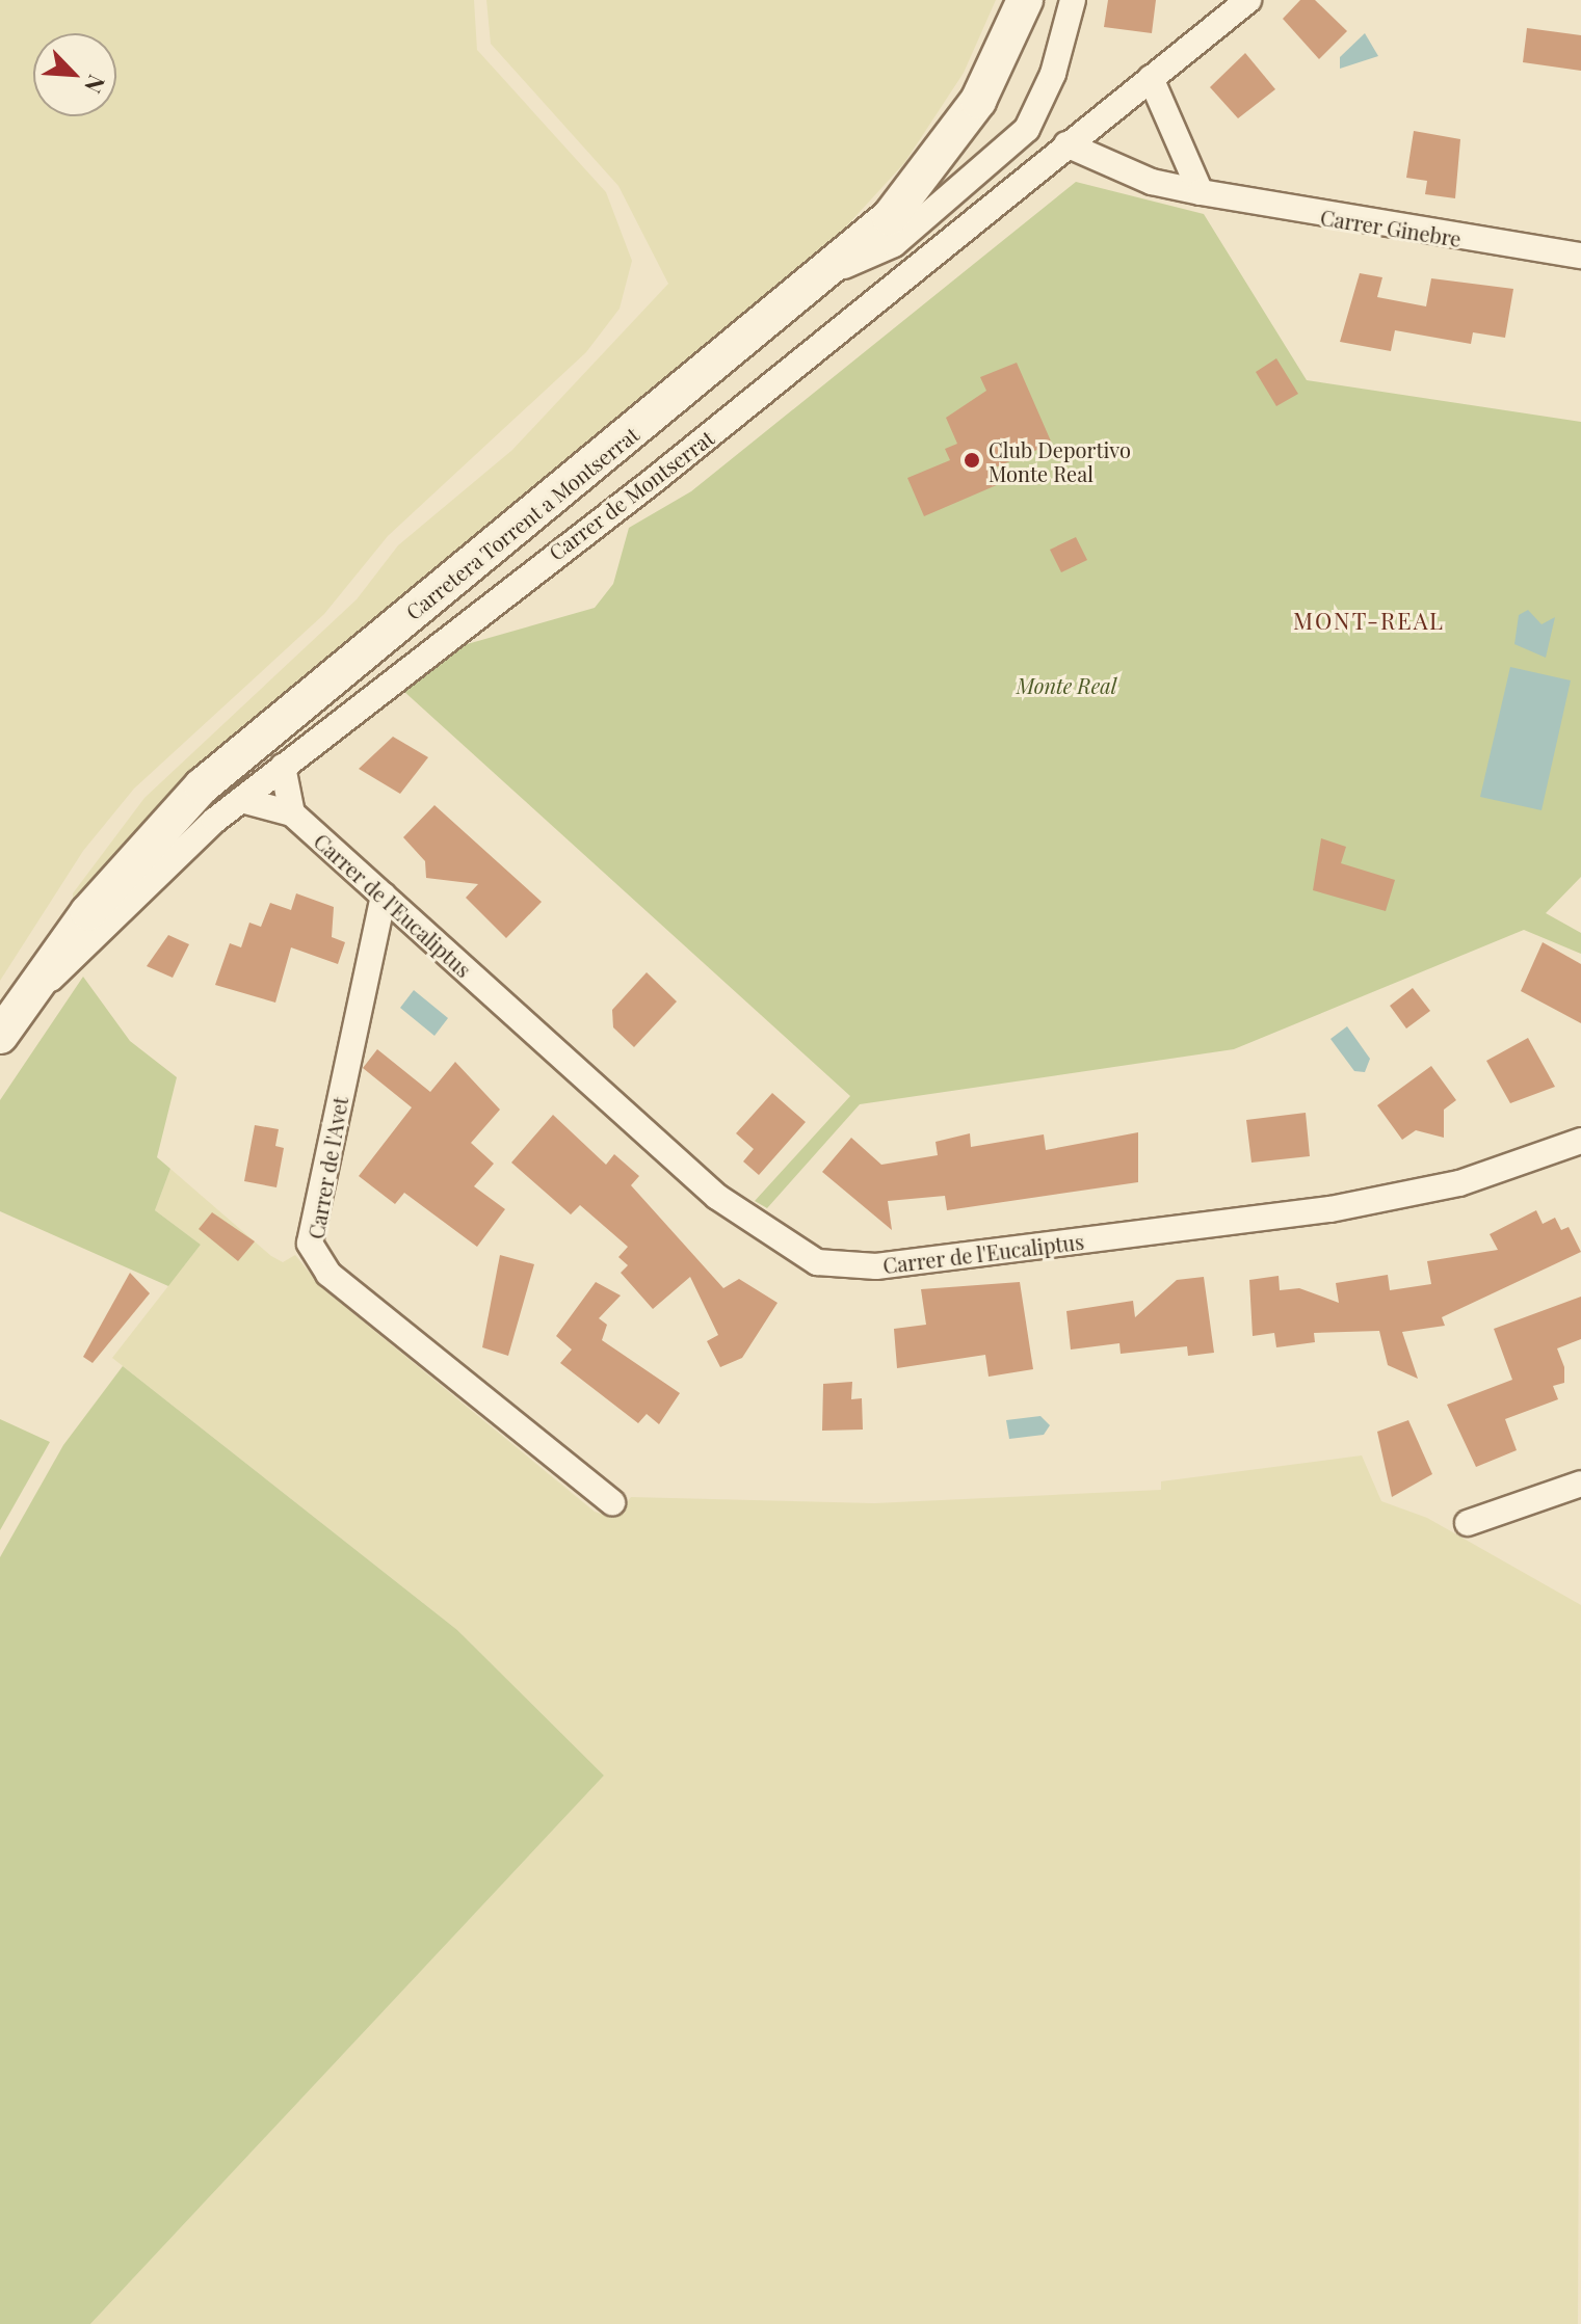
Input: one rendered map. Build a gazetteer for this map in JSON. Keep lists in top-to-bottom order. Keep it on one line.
{"streets":{"main road":["Carretera Torrent a Montserrat"],"street":["Carrer Ginebre","Carrer de Montserrat","Carrer de l'Eucaliptus","Carrer de l'Avet"]},"crossings":[["Carrer Ginebre","Carrer de Montserrat"],["Carrer de Montserrat","Carretera Torrent a Montserrat"],["Carrer de l'Eucaliptus","Carrer de l'Avet"]],"districts":["MONT-REAL"],"parks":["Monte Real"],"places":["Club Deportivo Monte Real"],"north":"bottom right"}
